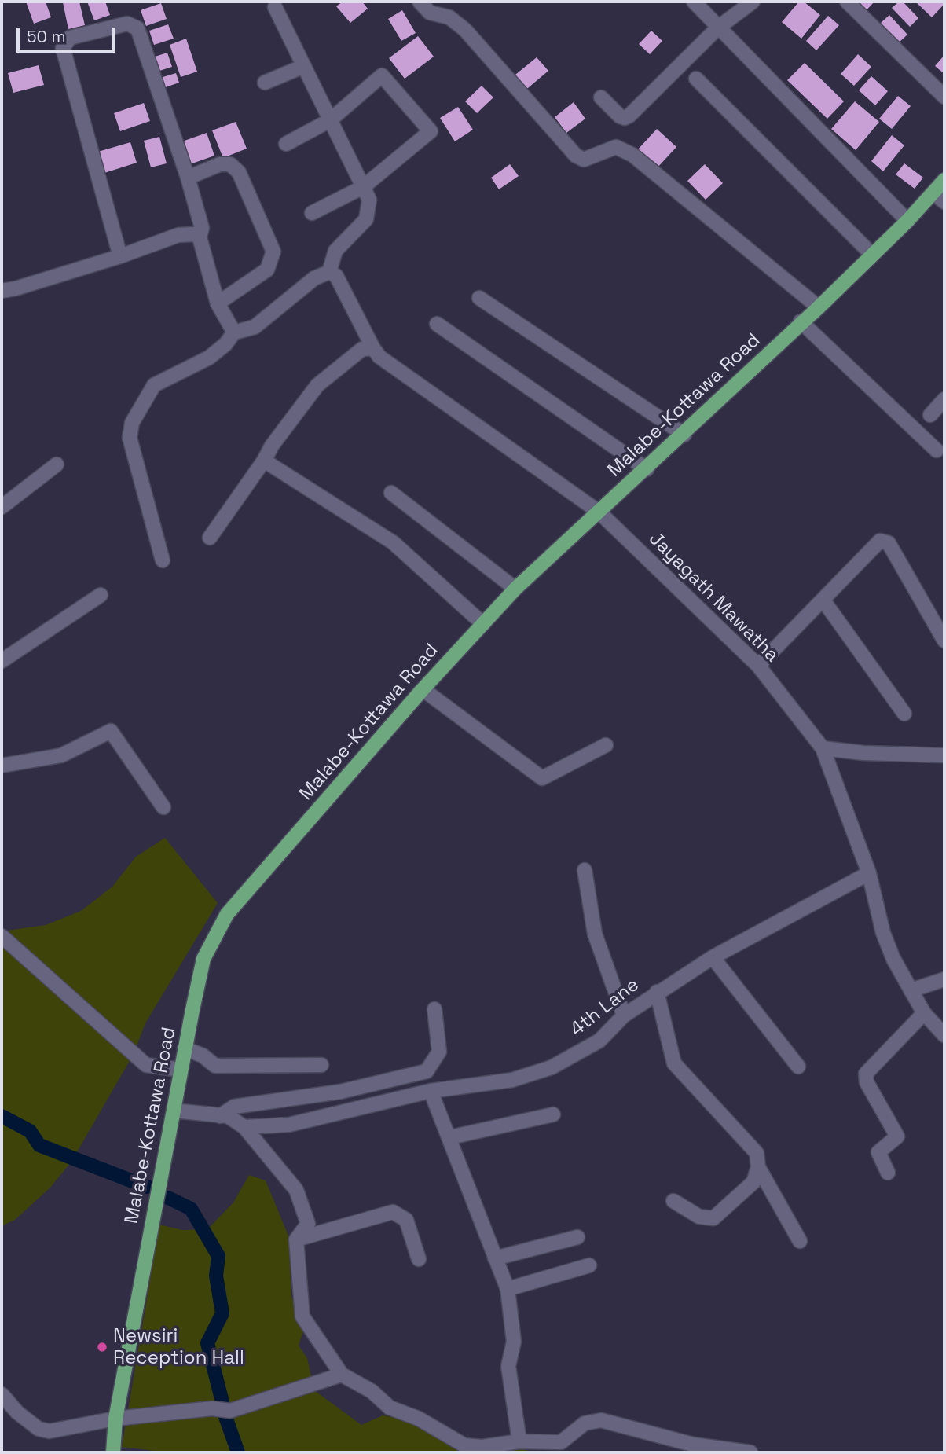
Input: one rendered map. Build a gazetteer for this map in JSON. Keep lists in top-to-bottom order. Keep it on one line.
{"streets":{"main road":["Malabe-Kottawa Road"],"street":["Jayagath Mawatha","4th Lane"]},"crossings":[["Malabe-Kottawa Road","Jayagath Mawatha"],["Jayagath Mawatha","4th Lane"]],"places":["Newsiri Reception Hall"],"scale_bar":"50 m"}
